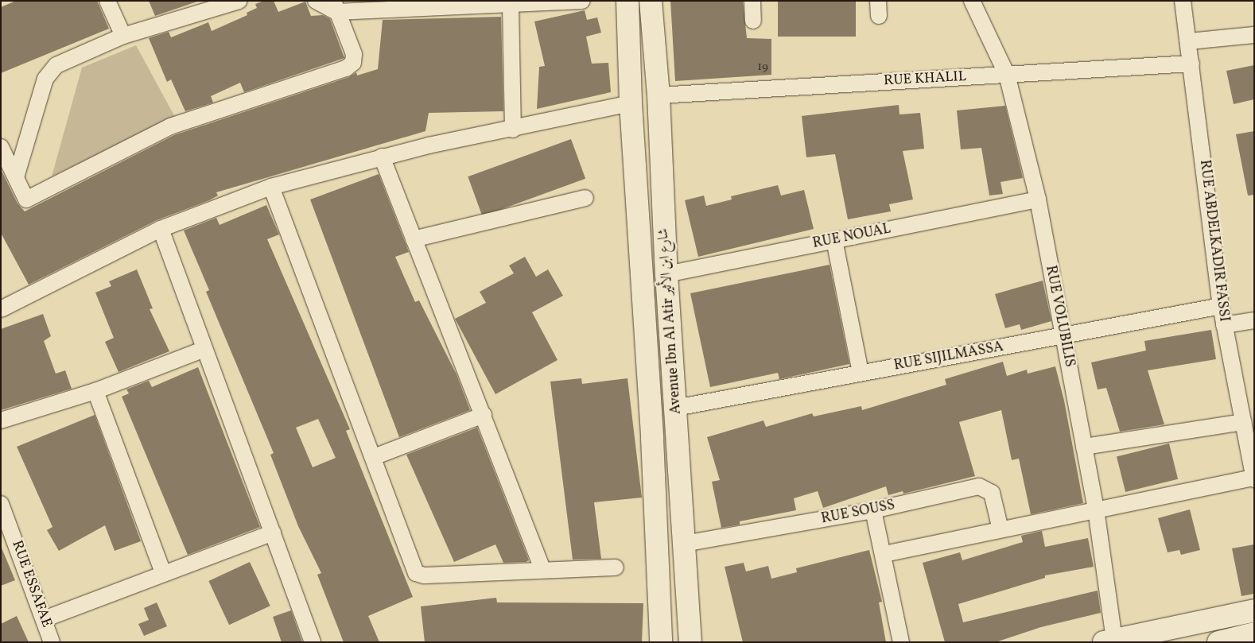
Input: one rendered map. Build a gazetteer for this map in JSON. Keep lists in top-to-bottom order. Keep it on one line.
{"streets":{"street":["RUE KHALIL","RUE NOUAL","RUE ABDELKADIR FASSI","RUE VOLUBILIS","Avenue Ibn Al Atir شارع ابن الأثير","RUE SIJILMASSA","RUE SOUSS","RUE ESSAFAE"]},"crossings":[["RUE KHALIL","RUE ABDELKADIR FASSI"],["RUE KHALIL","RUE VOLUBILIS"],["RUE KHALIL","Avenue Ibn Al Atir شارع ابن الأثير"],["RUE NOUAL","RUE VOLUBILIS"],["RUE NOUAL","Avenue Ibn Al Atir شارع ابن الأثير"],["RUE ABDELKADIR FASSI","RUE SIJILMASSA"],["RUE VOLUBILIS","RUE SIJILMASSA"],["Avenue Ibn Al Atir شارع ابن الأثير","RUE SIJILMASSA"],["Avenue Ibn Al Atir شارع ابن الأثير","RUE SOUSS"]],"house_numbers":["19"]}
